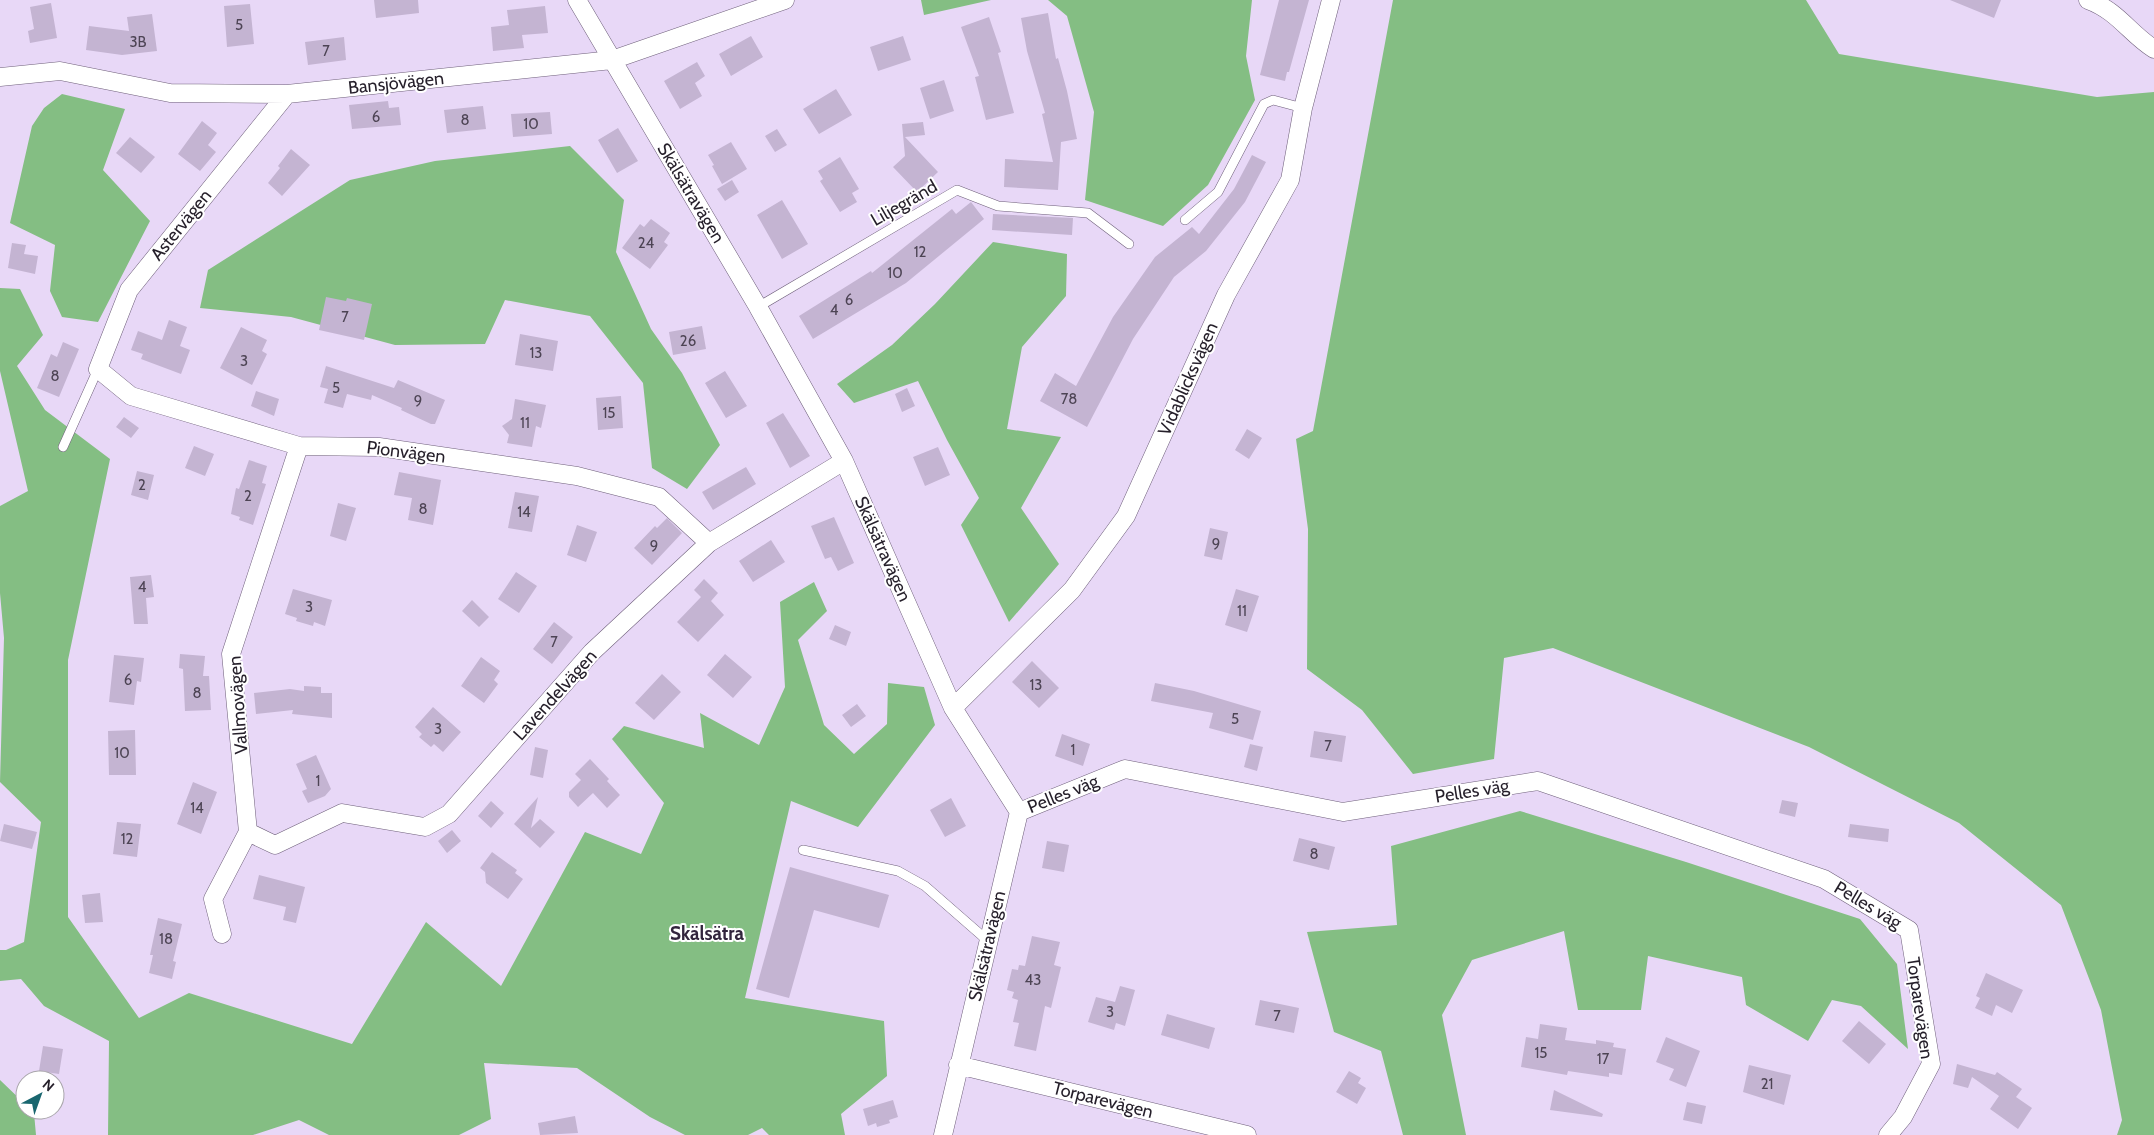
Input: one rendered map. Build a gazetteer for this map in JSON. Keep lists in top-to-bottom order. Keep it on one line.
{"streets":{"street":["Bansjövägen","Skälsätravägen","Astervägen","Vidablicksvägen","Pionvägen","Lavendelvägen","Vallmovägen","Pelles väg","Torparevägen"],"lane":["Liljegränd"]},"crossings":[["Bansjövägen","Skälsätravägen"],["Bansjövägen","Astervägen"],["Skälsätravägen","Liljegränd"],["Skälsätravägen","Vidablicksvägen"],["Skälsätravägen","Lavendelvägen"],["Skälsätravägen","Pelles väg"],["Skälsätravägen","Torparevägen"],["Astervägen","Pionvägen"],["Pionvägen","Lavendelvägen"],["Pionvägen","Vallmovägen"],["Lavendelvägen","Vallmovägen"],["Pelles väg","Torparevägen"]],"districts":["Skälsätra"],"house_numbers":["5","3B","7","6","8","10","24","12","10","6","4","7","26","13","3","8","5","78","9","15","11","2","2","8","14","9","9","4","3","11","7","6","13","8","5","3","7","1","10","1","14","12","8","18","43","3","7","15","17","21"],"north":"top right"}
